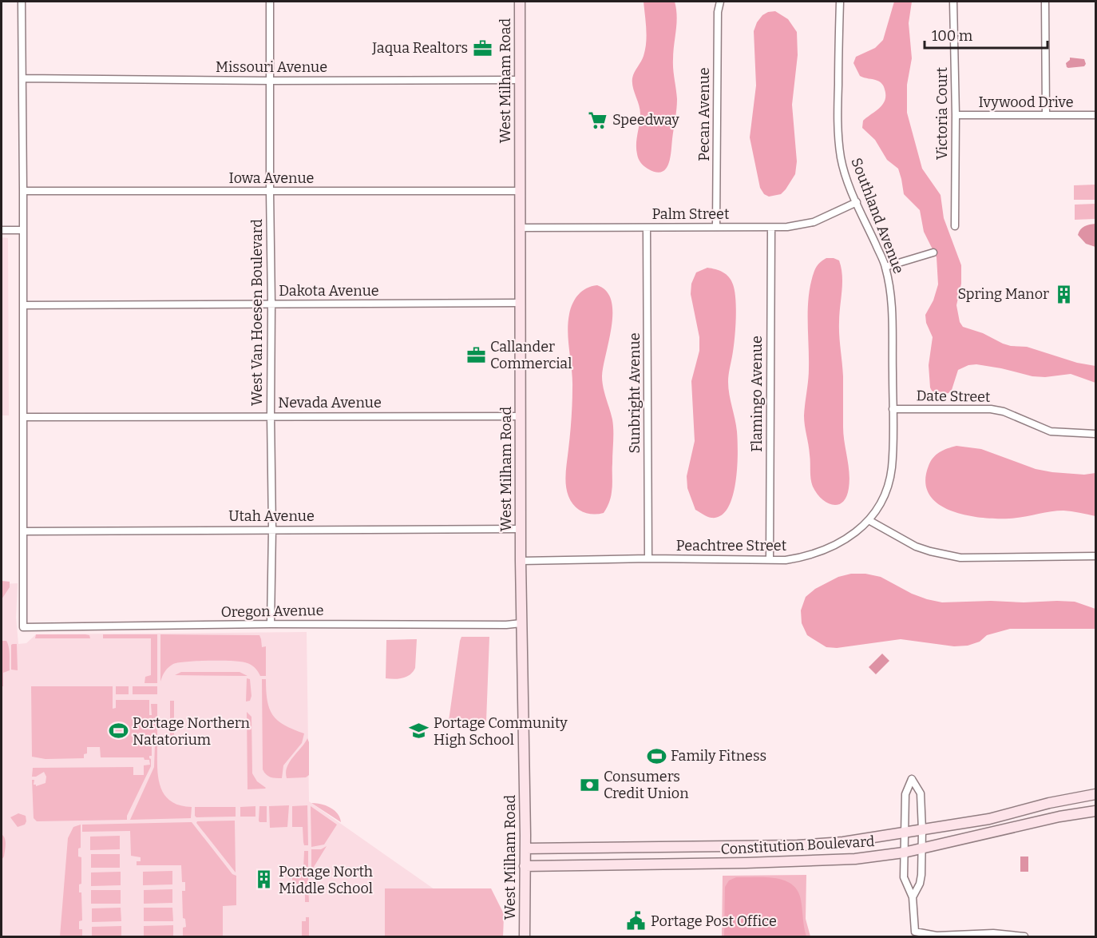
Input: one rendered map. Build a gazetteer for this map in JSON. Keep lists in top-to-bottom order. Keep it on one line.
{"streets":{"street":["Missouri Avenue","West Milham Road","Ivywood Drive","Victoria Court","Pecan Avenue","Iowa Avenue","Palm Street","Southland Avenue","Dakota Avenue","West Van Hoesen Boulevard","Sunbright Avenue","Flamingo Avenue","Date Street","Nevada Avenue","Utah Avenue","Peachtree Street","Oregon Avenue","Constitution Boulevard"]},"crossings":[["Missouri Avenue","West Milham Road"],["Missouri Avenue","West Van Hoesen Boulevard"],["West Milham Road","Iowa Avenue"],["West Milham Road","Palm Street"],["West Milham Road","Dakota Avenue"],["West Milham Road","Nevada Avenue"],["West Milham Road","Utah Avenue"],["West Milham Road","Peachtree Street"],["West Milham Road","Oregon Avenue"],["West Milham Road","Constitution Boulevard"],["Ivywood Drive","Victoria Court"],["Pecan Avenue","Palm Street"],["Iowa Avenue","West Van Hoesen Boulevard"],["Palm Street","Southland Avenue"],["Palm Street","Sunbright Avenue"],["Palm Street","Flamingo Avenue"],["Southland Avenue","Date Street"],["Southland Avenue","Peachtree Street"],["Dakota Avenue","West Van Hoesen Boulevard"],["West Van Hoesen Boulevard","Nevada Avenue"],["West Van Hoesen Boulevard","Utah Avenue"],["West Van Hoesen Boulevard","Oregon Avenue"],["Sunbright Avenue","Peachtree Street"],["Flamingo Avenue","Peachtree Street"],["Utah Avenue","Oregon Avenue"]],"places":{"office":["Jaqua Realtors","Callander Commercial"],"supermarket":["Speedway"],"building":["Spring Manor","Portage North Middle School"],"sports":["Portage Northern Natatorium","Family Fitness"],"school or university":["Portage Community High School"],"bank":["Consumers Credit Union"],"public building":["Portage Post Office"]},"scale_bar":"100 m"}
